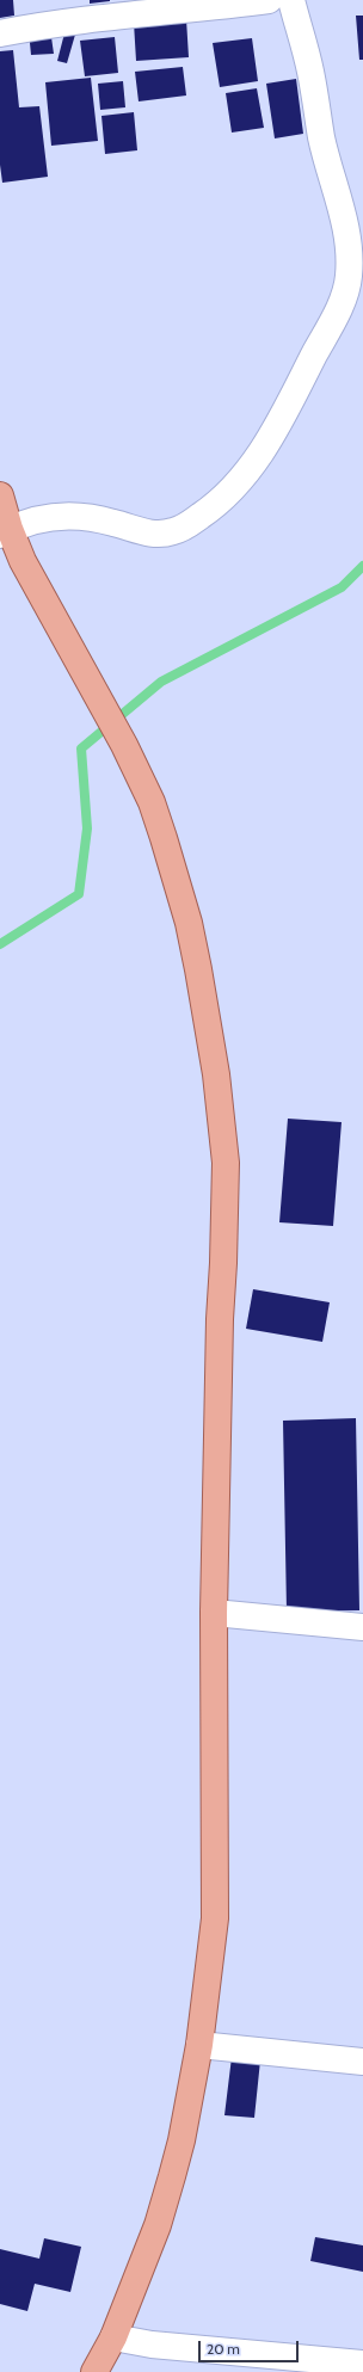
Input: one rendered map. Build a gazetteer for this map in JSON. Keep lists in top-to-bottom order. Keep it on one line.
{"scale_bar":"20 m"}
